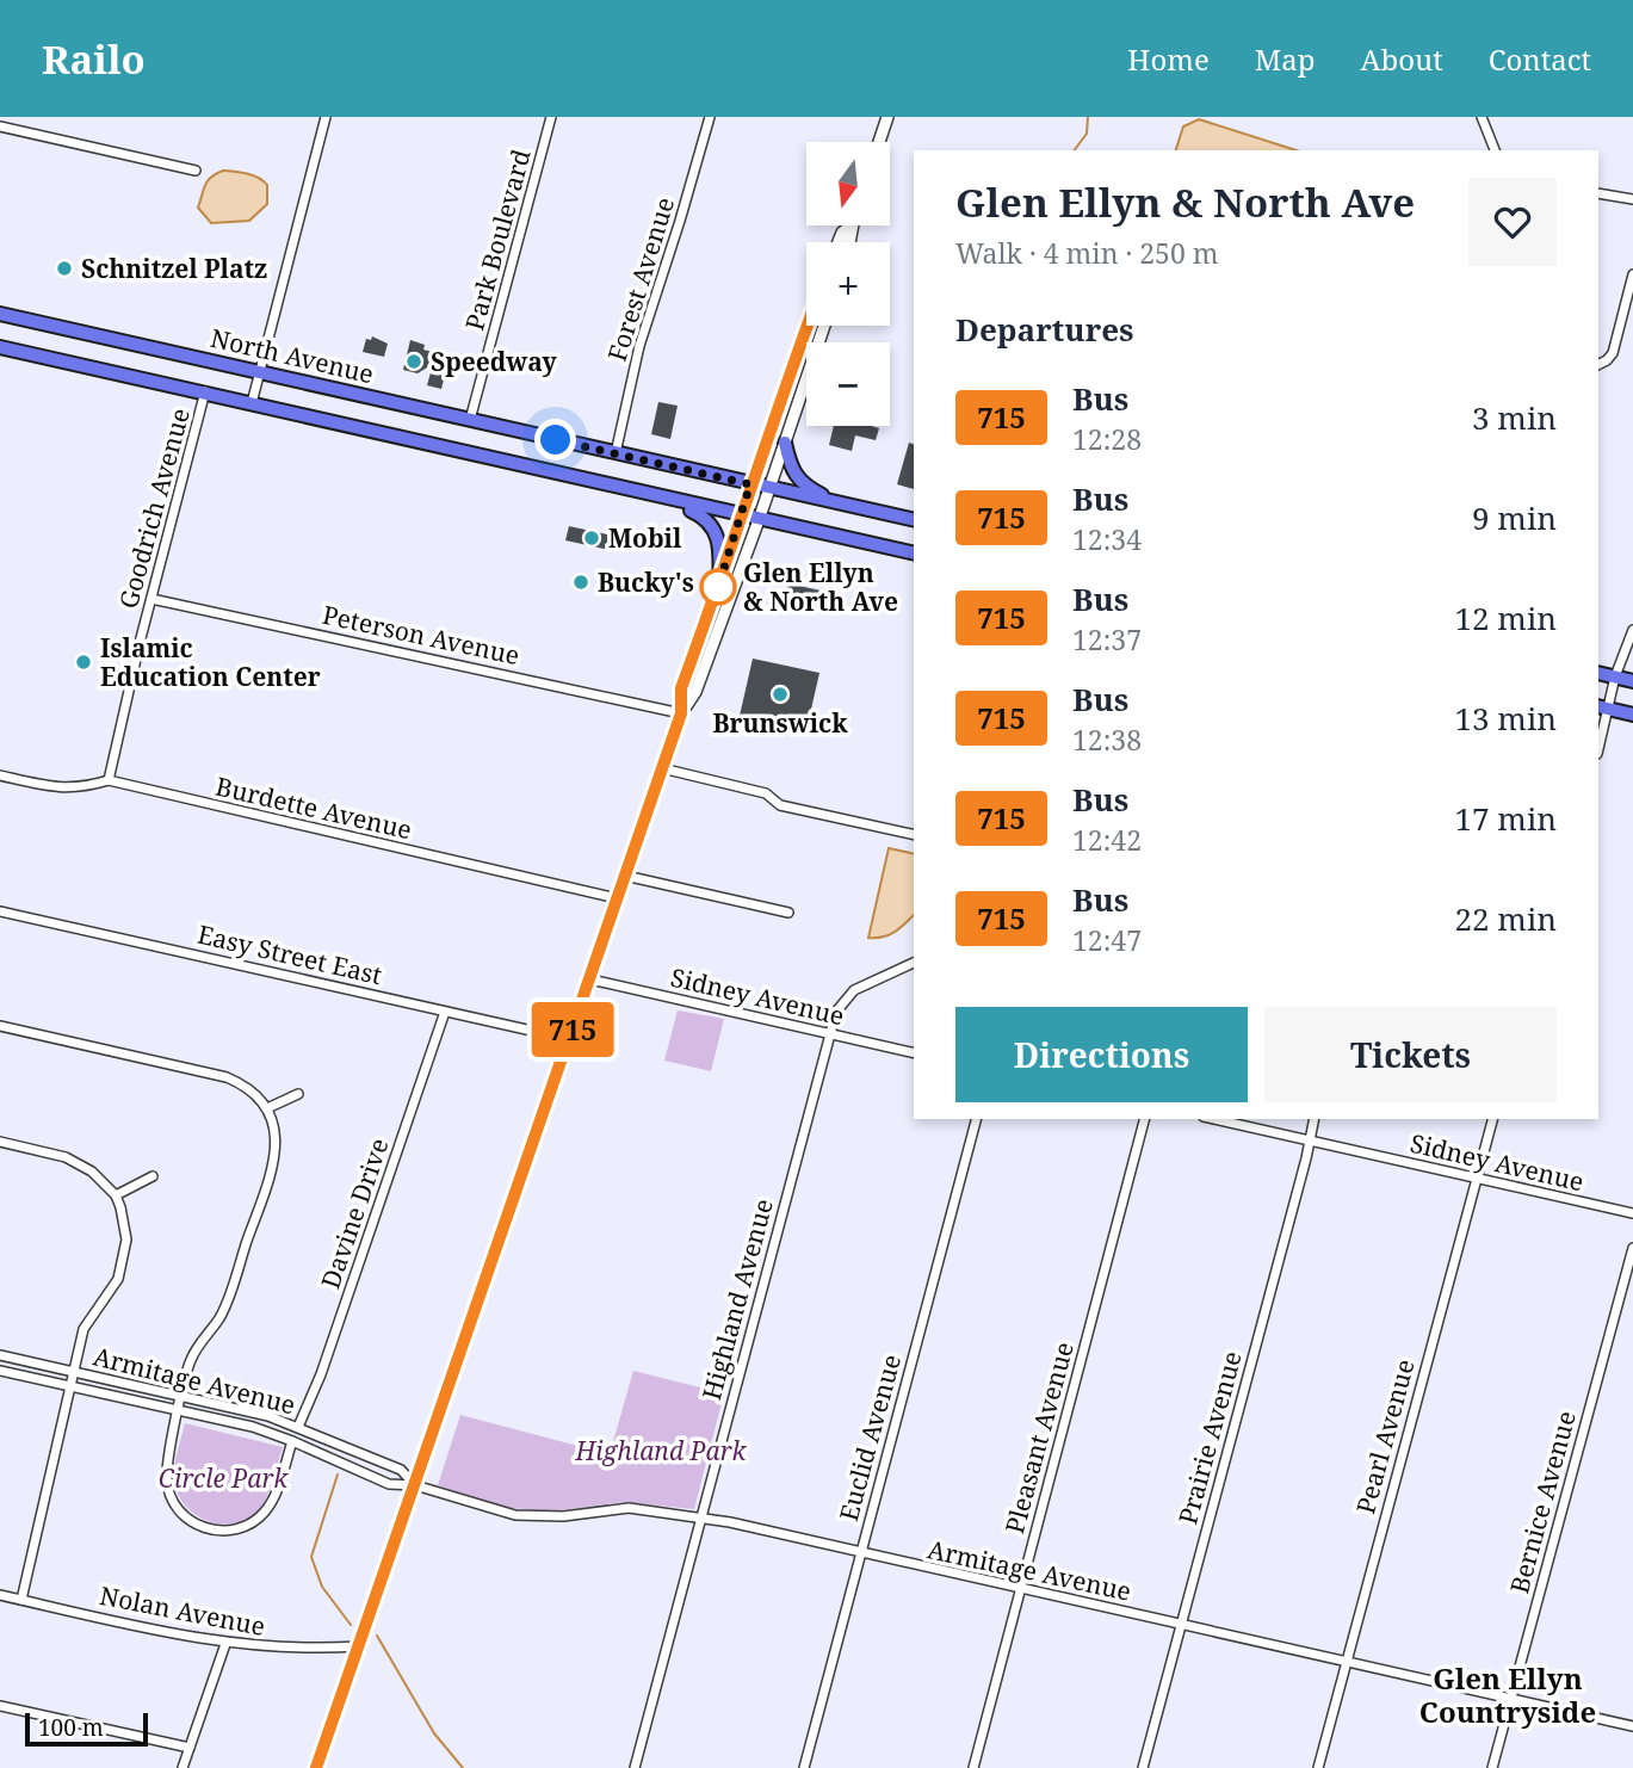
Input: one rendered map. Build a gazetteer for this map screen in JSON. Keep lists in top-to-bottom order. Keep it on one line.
{"streets":{"main road":["North Avenue"],"street":["Park Boulevard","Forest Avenue","Goodrich Avenue","Peterson Avenue","Burdette Avenue","Easy Street East","Sidney Avenue","Davine Drive","Highland Avenue","Armitage Avenue","Pearl Avenue","Euclid Avenue","Pleasant Avenue","Prairie Avenue","Bernice Avenue","Nolan Avenue"]},"crossings":[["Park Boulevard","North Avenue"],["Forest Avenue","North Avenue"],["Goodrich Avenue","Peterson Avenue"],["Goodrich Avenue","Burdette Avenue"],["Easy Street East","Davine Drive"],["Sidney Avenue","Highland Avenue"],["Sidney Avenue","Pearl Avenue"],["Sidney Avenue","Prairie Avenue"],["Davine Drive","Armitage Avenue"],["Highland Avenue","Armitage Avenue"],["Armitage Avenue","Pearl Avenue"],["Armitage Avenue","Euclid Avenue"],["Armitage Avenue","Pleasant Avenue"],["Armitage Avenue","Prairie Avenue"],["Armitage Avenue","Bernice Avenue"]],"districts":["Glen Ellyn Countryside"],"parks":["Highland Park","Circle Park"],"places":["Schnitzel Platz","Speedway","Mobil","Bucky's","Glen Ellyn & North Ave","Islamic Education Center","Brunswick"],"lines":["bus line 715"],"scale_bar":"100 m","north":"bottom","page":{"header":"Railo","nav":["Home","Map","About","Contact"],"on_map":"715","map_buttons":["+","−"],"heading":[["Glen Ellyn & North Ave","Walk · 4 min · 250 m"],"Departures"],"list":[{"mark":"715","name":"Bus","note":"12:28","value":"3 min"},{"mark":"715","name":"Bus","note":"12:34","value":"9 min"},{"mark":"715","name":"Bus","note":"12:37","value":"12 min"},{"mark":"715","name":"Bus","note":"12:38","value":"13 min"},{"mark":"715","name":"Bus","note":"12:42","value":"17 min"},{"mark":"715","name":"Bus","note":"12:47","value":"22 min"}],"buttons":["Directions","Tickets"],"scale":"100 m"}}
